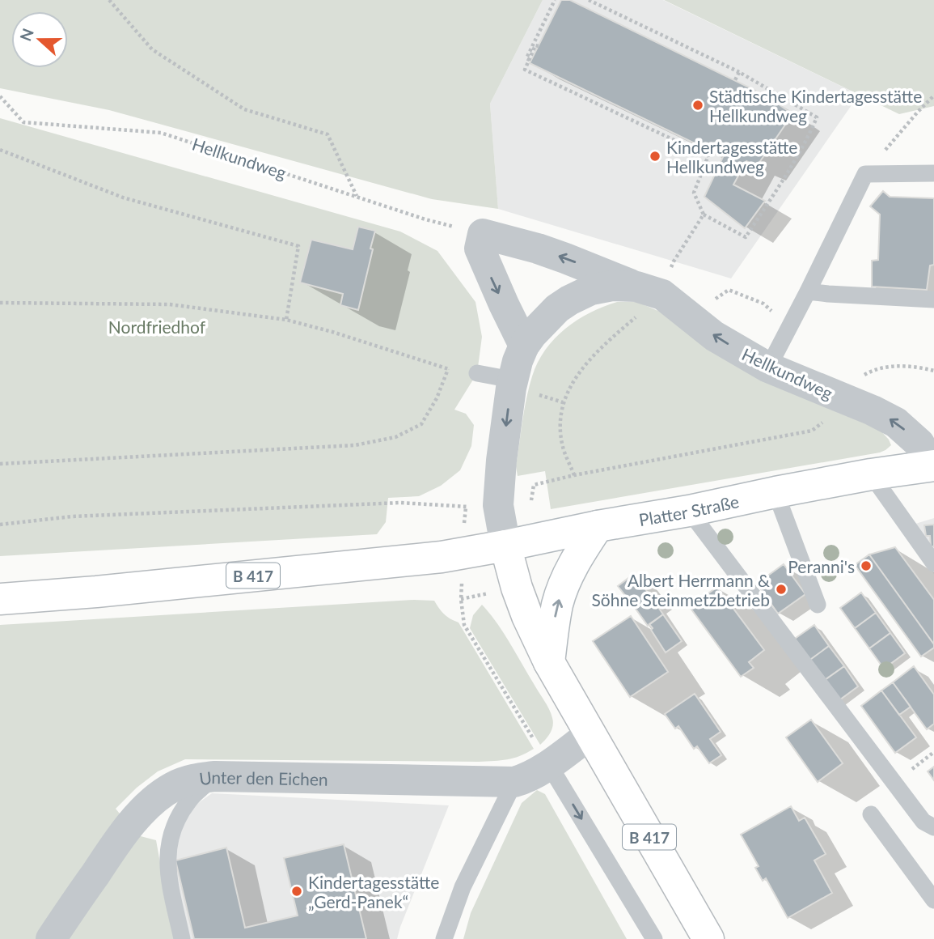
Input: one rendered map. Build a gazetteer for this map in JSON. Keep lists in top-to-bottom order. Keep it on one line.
{"streets":{"main road":["Platter Straße","B 417"],"street":["Hellkundweg","Unter den Eichen"]},"crossings":[["Hellkundweg","Platter Straße"],["Platter Straße","B 417"],["B 417","Unter den Eichen"]],"parks":["Nordfriedhof"],"places":["Städtische Kindertagesstätte Hellkundweg","Kindertagesstätte Hellkundweg","Peranni's","Albert Herrmann & Söhne Steinmetzbetrieb","Kindertagesstätte „Gerd-Panek“"],"north":"left"}
